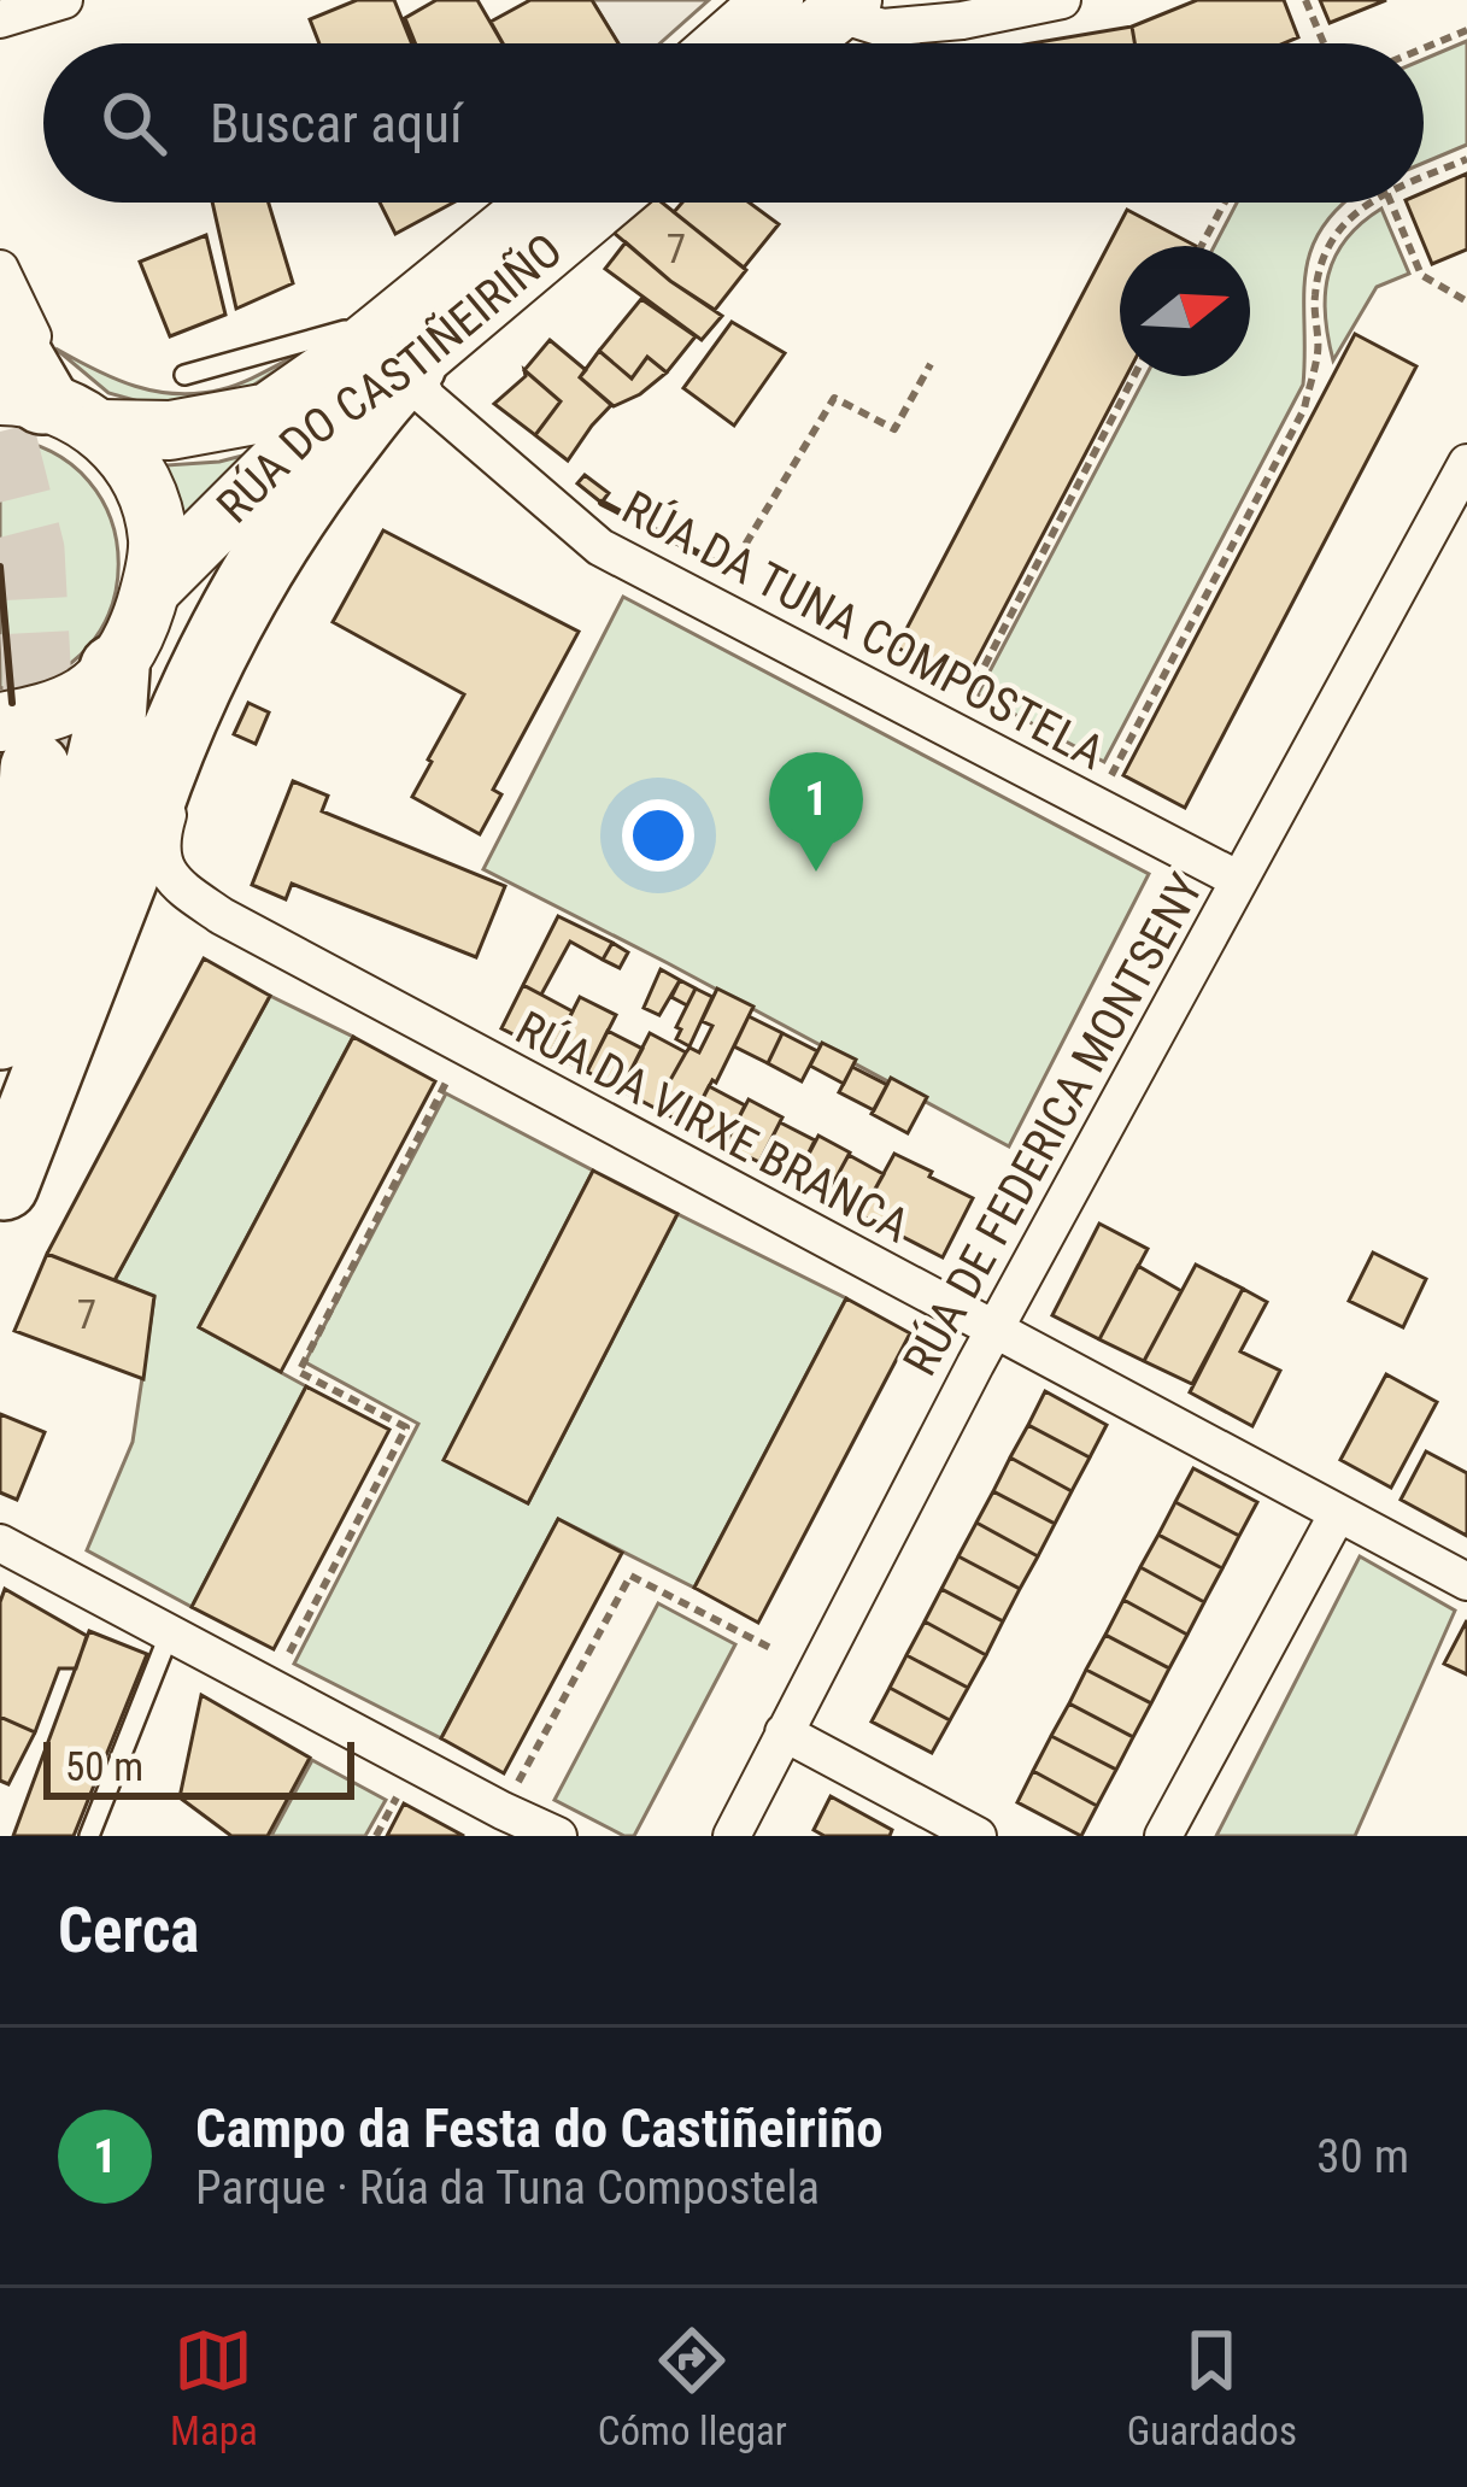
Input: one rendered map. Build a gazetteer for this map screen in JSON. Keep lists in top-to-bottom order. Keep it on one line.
{"streets":{"main road":["RÚA DO CASTIÑEIRIÑO"],"street":["RÚA DA TUNA COMPOSTELA","RÚA DE FEDERICA MONTSENY","RÚA DA VIRXE BRANCA"]},"crossings":[["RÚA DO CASTIÑEIRIÑO","RÚA DA TUNA COMPOSTELA"],["RÚA DA TUNA COMPOSTELA","RÚA DE FEDERICA MONTSENY"],["RÚA DE FEDERICA MONTSENY","RÚA DA VIRXE BRANCA"]],"house_numbers":["7","7"],"scale_bar":"50 m","north":"right","page":{"search":"Buscar aquí","pins":"1","scale":"50 m","heading":"Cerca","list":[{"mark":"1","name":"Campo da Festa do Castiñeiriño","note":"Parque · Rúa da Tuna Compostela","value":"30 m"}],"nav":["Mapa","Cómo llegar","Guardados"]}}
